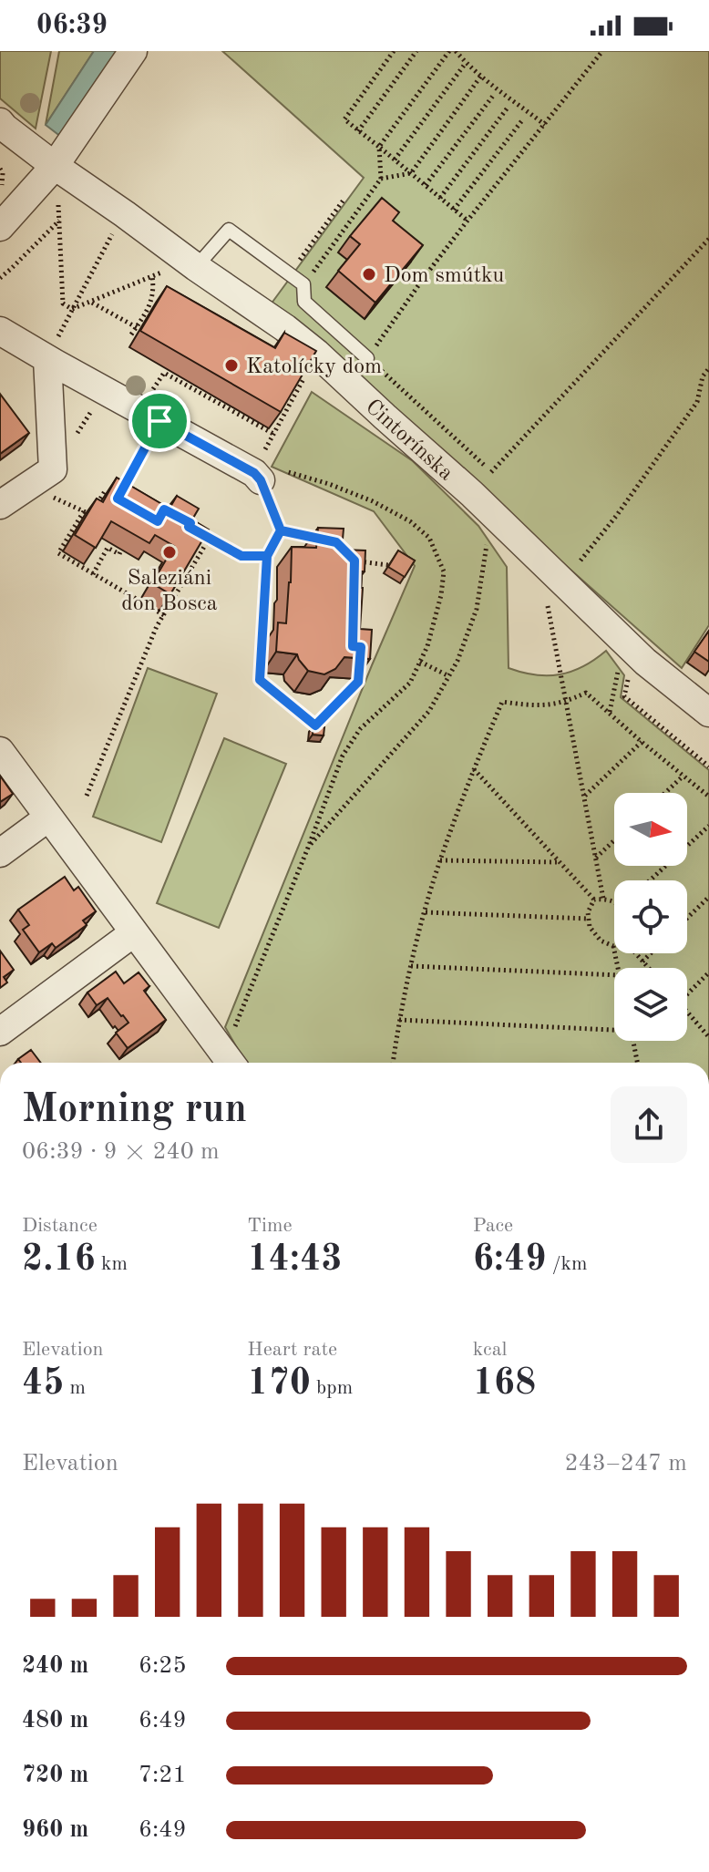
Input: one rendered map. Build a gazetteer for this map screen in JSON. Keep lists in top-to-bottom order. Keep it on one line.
{"streets":{"street":["Cintorínska"]},"places":["Dom smútku","Katolícky dom","Saleziáni don Bosca"],"north":"right","page":{"status":"06:39","heading":["Morning run","06:39 · 9 × 240 m"],"stats":[["Distance","2.16 km"],["Time","14:43"],["Pace","6:49 /km"],["Elevation","45 m"],["Heart rate","170 bpm"],["kcal","168"]],"chart":["Elevation","243–247 m"],"list":[{"name":"240 m","note":"6:25"},{"name":"480 m","note":"6:49"},{"name":"720 m","note":"7:21"},{"name":"960 m","note":"6:49"}]}}
